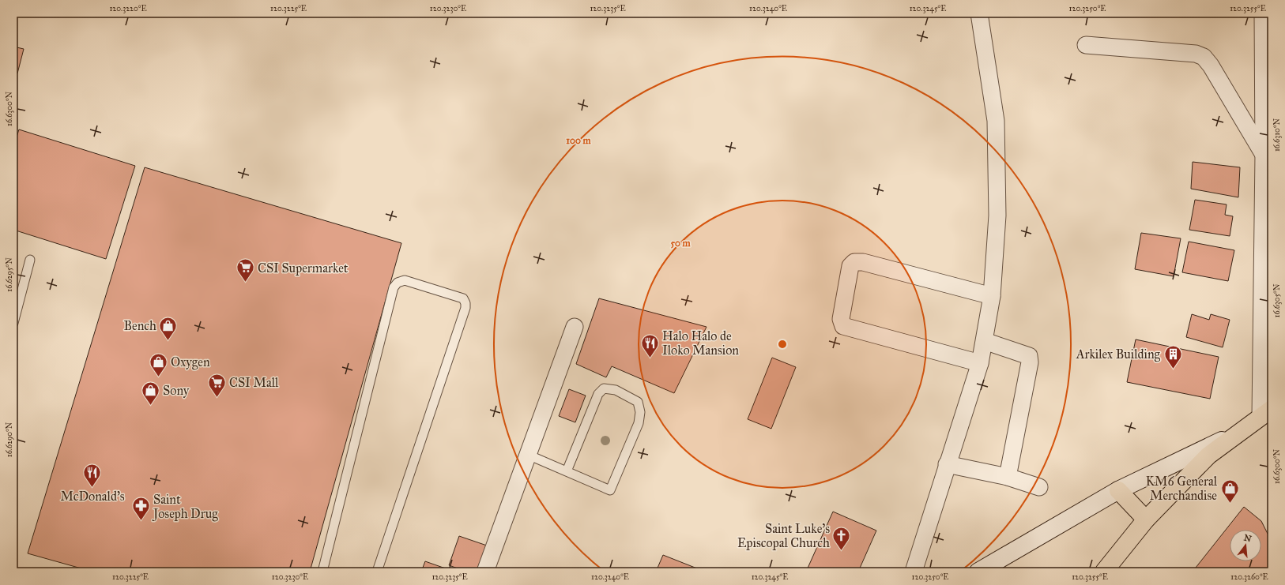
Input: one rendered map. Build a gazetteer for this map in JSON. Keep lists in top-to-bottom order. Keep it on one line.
{"places":{"supermarket":["CSI Supermarket","CSI Mall"],"shop":["Bench","Oxygen","Sony","KM6 General Merchandise"],"restaurant":["Halo Halo de Iloko Mansion","McDonald's"],"building":["Arkilex Building"],"pharmacy":["Saint Joseph Drug"],"church":["Saint Luke's Episcopal Church"]},"north":"top","coordinates":["120.3220°E","120.3225°E","120.3230°E","120.3235°E","120.3240°E","120.3245°E","120.3250°E","120.3255°E","16.6300°N","16.6310°N","16.6295°N","16.6305°N","16.6290°N","120.3260°E"],"rings":["100 m","50 m"]}
